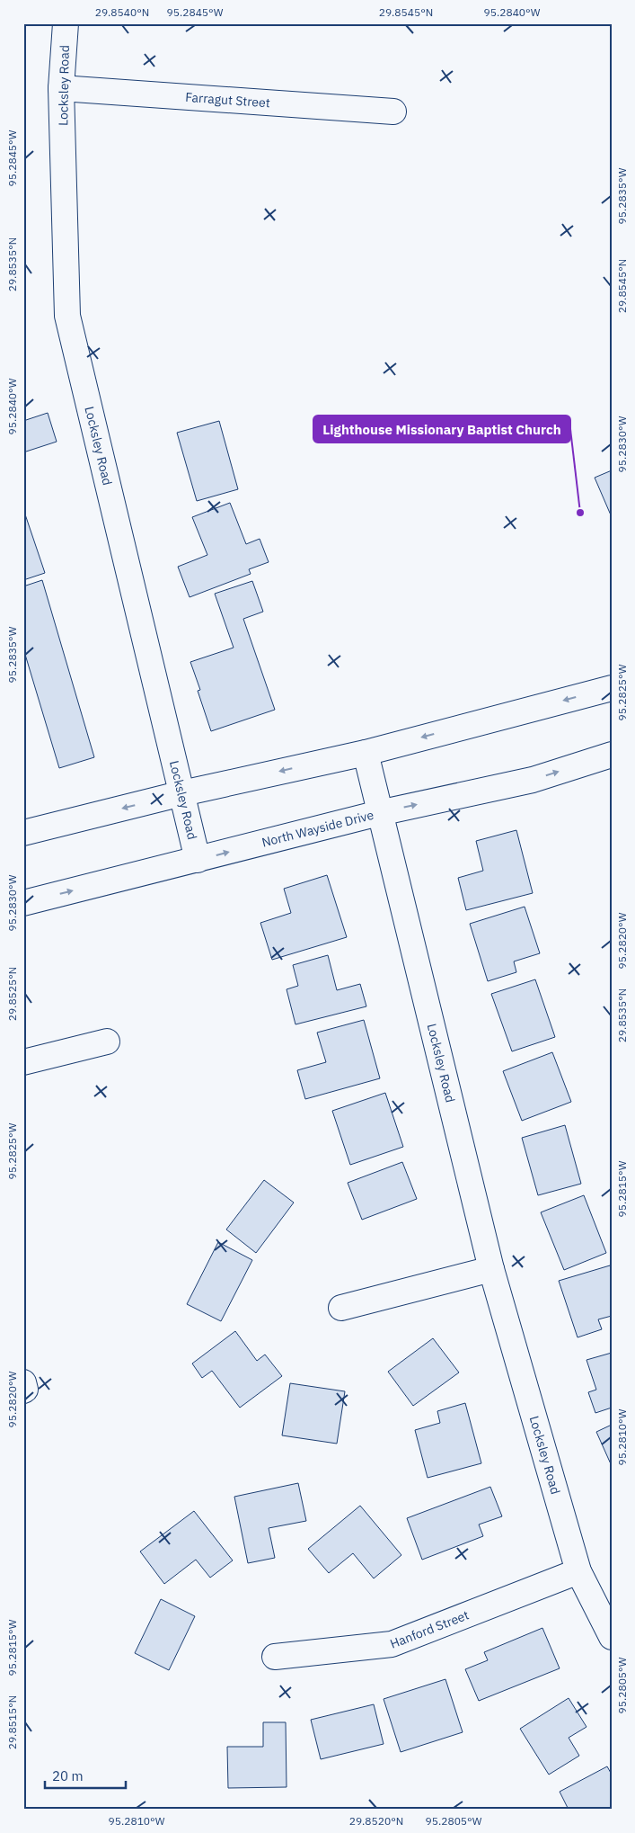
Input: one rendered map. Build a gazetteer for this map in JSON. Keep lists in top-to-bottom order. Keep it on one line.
{"streets":{"street":["Locksley Road","Farragut Street","North Wayside Drive","Hanford Street"]},"crossings":[["Locksley Road","Farragut Street"],["Locksley Road","North Wayside Drive"],["Locksley Road","Hanford Street"]],"places":["Lighthouse Missionary Baptist Church"],"scale_bar":"20 m","coordinates":["29.8540°N","95.2845°W","29.8545°N","95.2840°W","95.2835°W","29.8535°N","95.2830°W","95.2825°W","95.2820°W","29.8525°N","95.2815°W","95.2810°W","95.2805°W","29.8515°N","29.8520°N"]}
